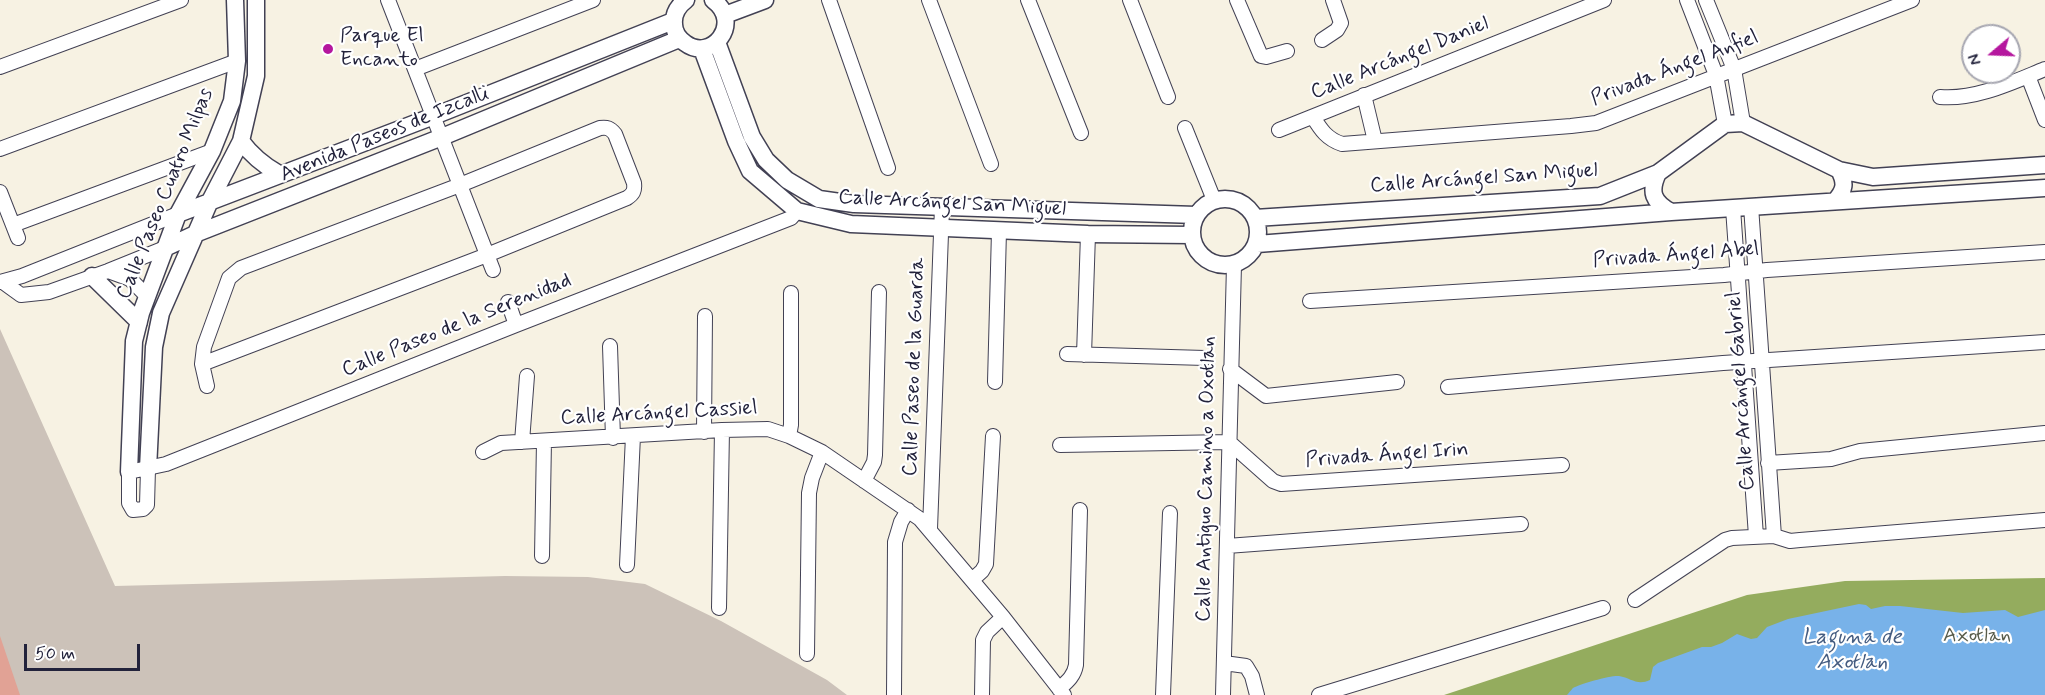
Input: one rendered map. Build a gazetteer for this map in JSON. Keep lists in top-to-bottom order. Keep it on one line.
{"streets":{"street":["Calle Arcángel Daniel","Privada Ángel Anfiel","Avenida Paseos de Izcalli","Calle Arcángel San Miguel","Calle Paseo Cuatro Milpas","Privada Ángel Abel","Calle Paseo de la Serenidad","Calle Paseo de la Guarda","Calle Arcángel Gabriel","Calle Arcángel Cassiel","Privada Ángel Irin","Calle Antiguo Camino a Oxotlan"]},"crossings":[["Calle Arcángel Daniel","Privada Ángel Anfiel"],["Avenida Paseos de Izcalli","Calle Paseo Cuatro Milpas"],["Calle Arcángel San Miguel","Calle Paseo de la Serenidad"],["Calle Arcángel San Miguel","Calle Paseo de la Guarda"],["Calle Arcángel San Miguel","Calle Antiguo Camino a Oxotlan"],["Calle Paseo Cuatro Milpas","Calle Paseo de la Serenidad"],["Privada Ángel Abel","Calle Arcángel Gabriel"],["Calle Paseo de la Guarda","Calle Arcángel Cassiel"],["Privada Ángel Irin","Calle Antiguo Camino a Oxotlan"]],"water":["Laguna de Axotlan"],"parks":["Axotlan"],"places":["Parque El Encanto"],"scale_bar":"50 m","north":"left"}
